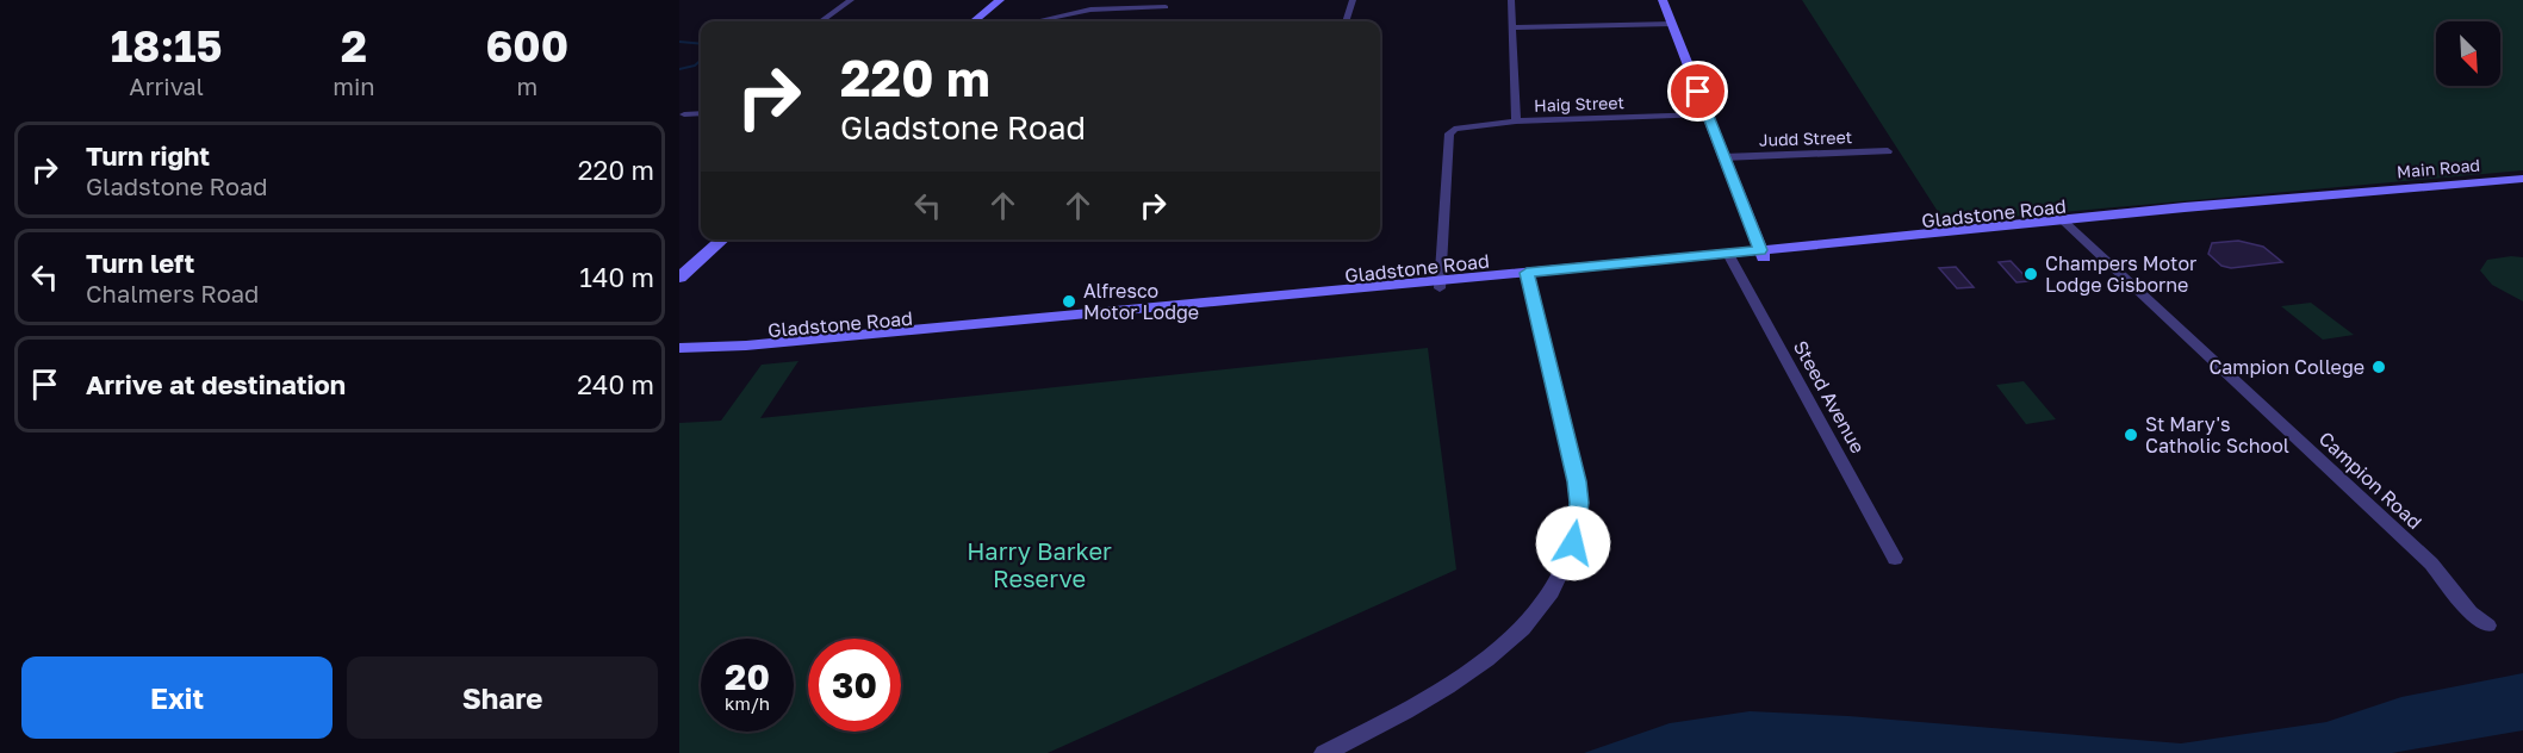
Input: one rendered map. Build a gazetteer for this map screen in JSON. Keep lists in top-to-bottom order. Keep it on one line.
{"streets":{"main road":["Main Road","Gladstone Road"],"street":["Haig Street","Judd Street","Steed Avenue","Campion Road"]},"crossings":[["Haig Street","Gladstone Road"],["Main Road","Gladstone Road"],["Gladstone Road","Steed Avenue"],["Gladstone Road","Campion Road"]],"parks":["Harry Barker Reserve"],"places":["Champers Motor Lodge Gisborne","Alfresco Motor Lodge","Campion College","St Mary's Catholic School"],"north":"bottom right","page":{"eta":["18:15","Arrival","2","min","600","m"],"turn":["220 m","Gladstone Road"],"list":[{"name":"Turn right","note":"Gladstone Road","value":"220 m"},{"name":"Turn left","note":"Chalmers Road","value":"140 m"},{"name":"Arrive at destination","value":"240 m"}],"speed":"20 km/h","limit":"30","buttons":["Exit","Share"]}}
